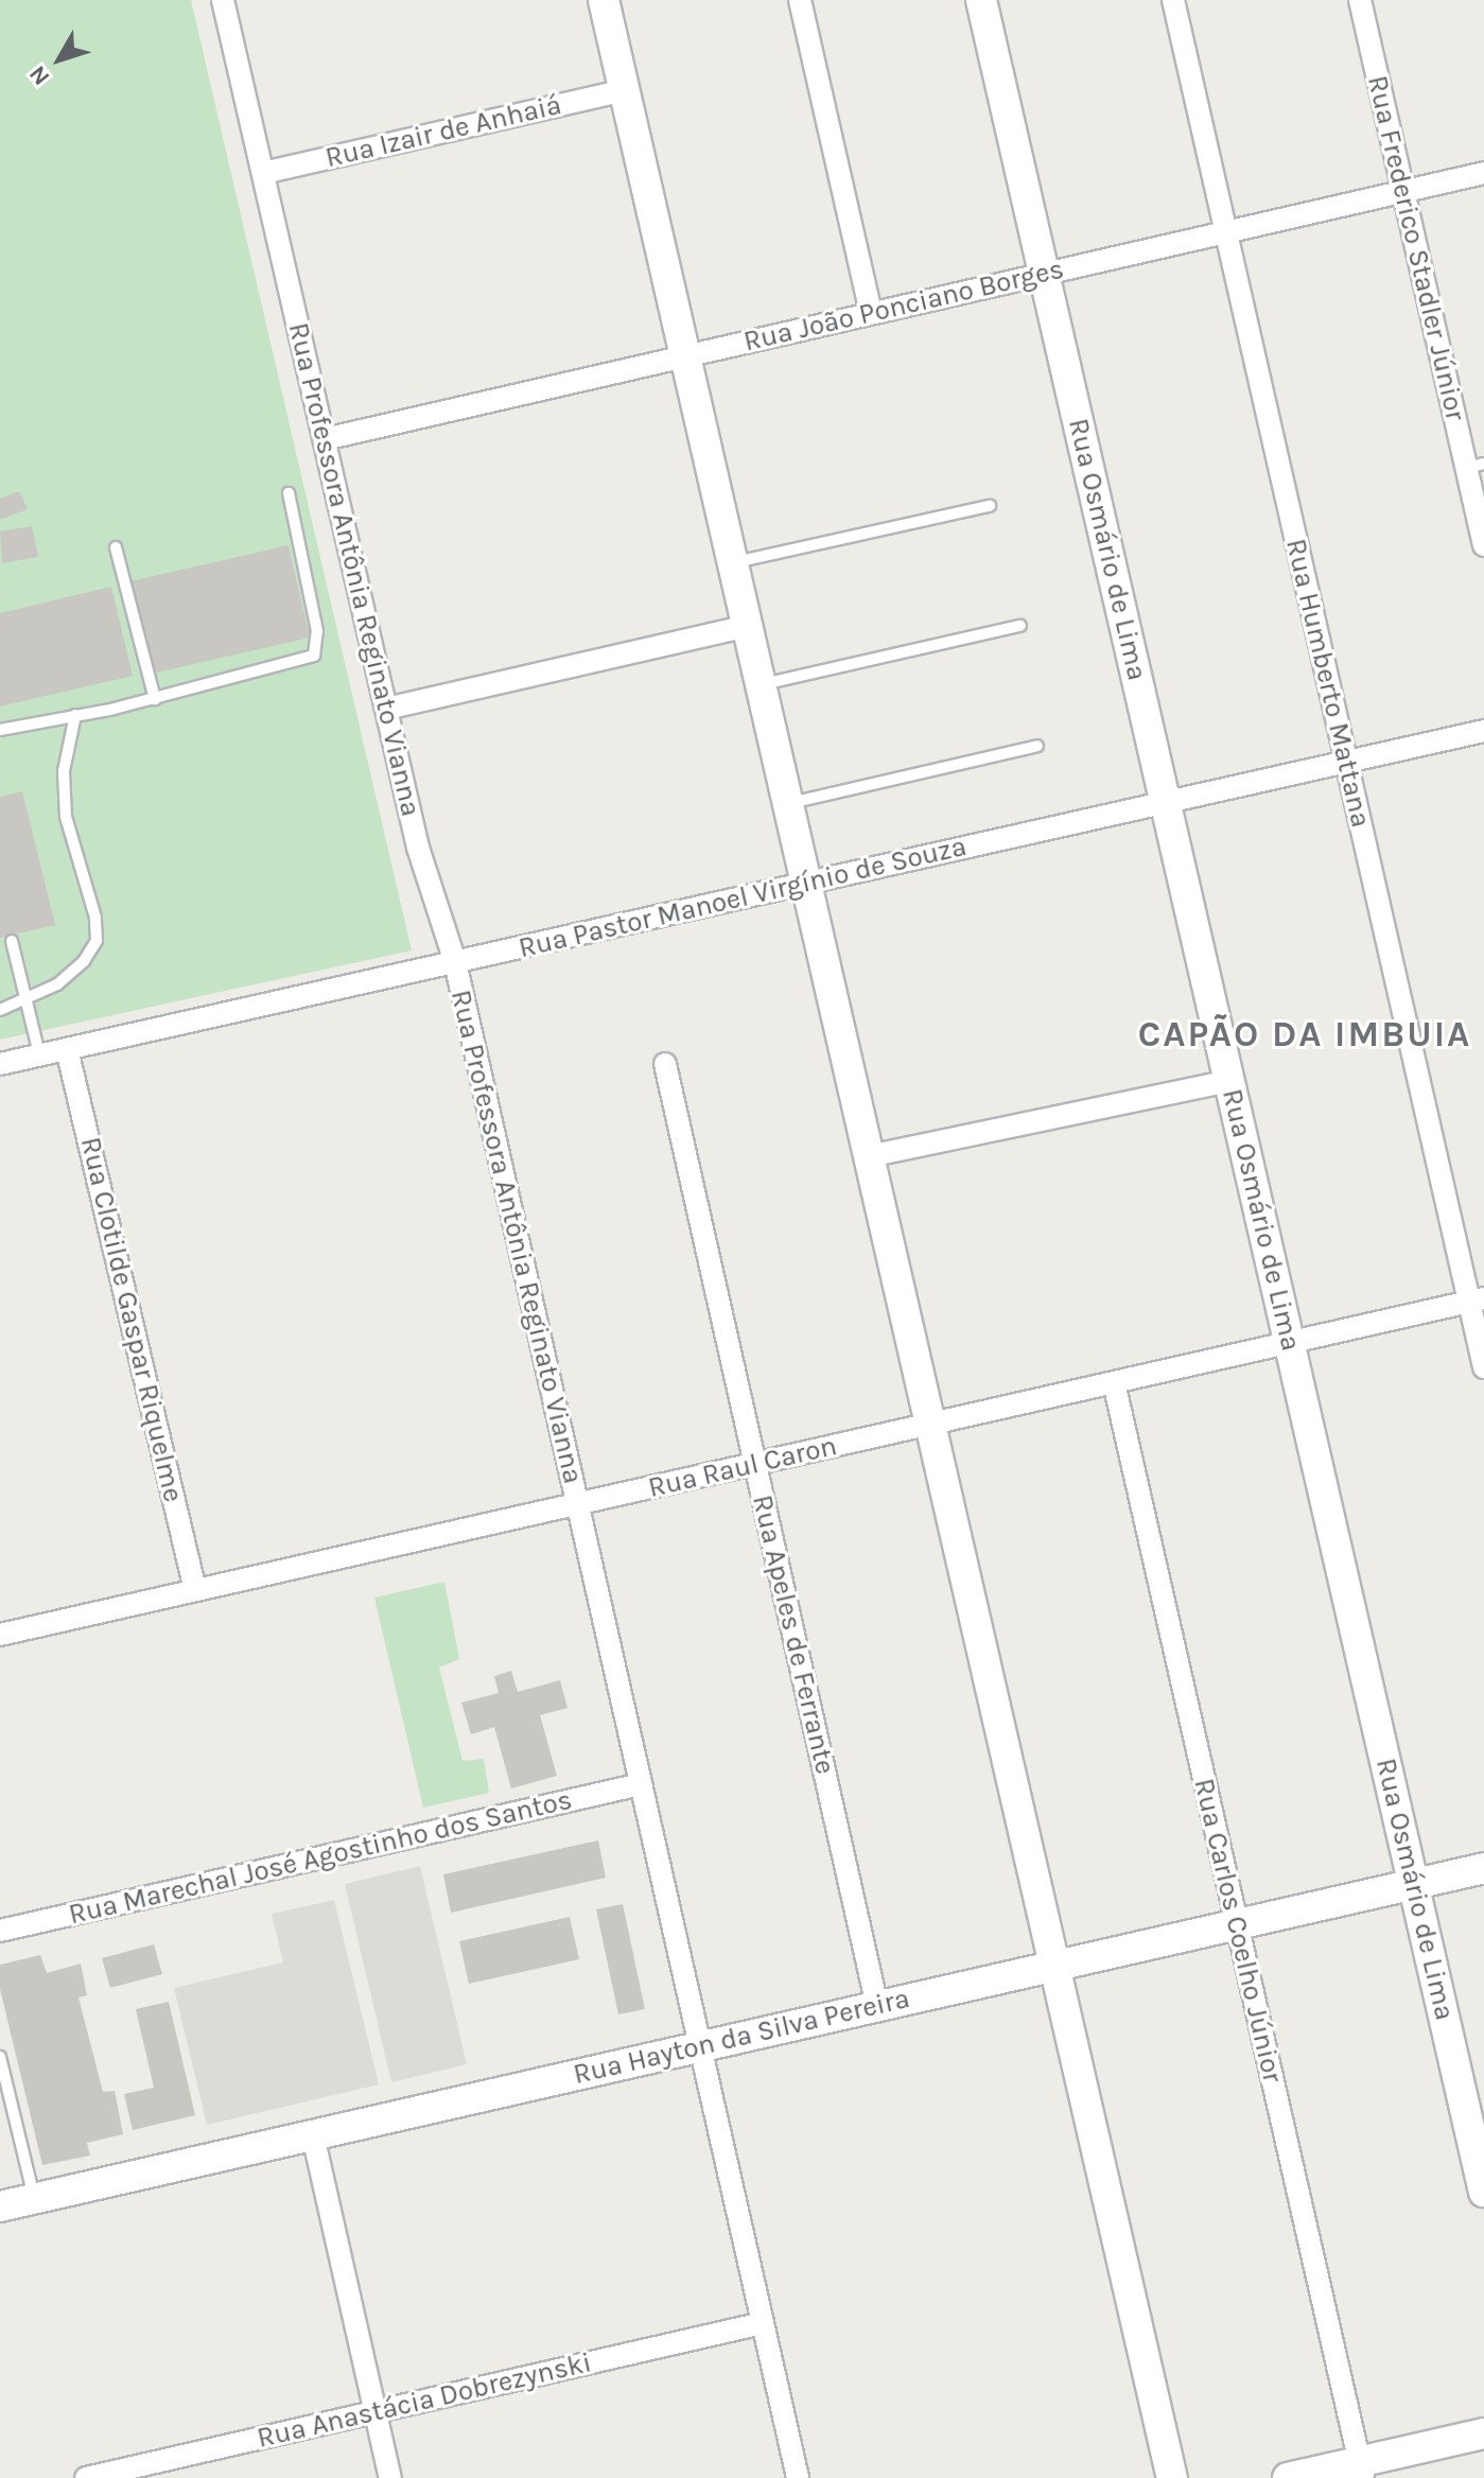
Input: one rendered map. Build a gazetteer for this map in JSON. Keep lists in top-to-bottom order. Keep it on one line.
{"streets":{"street":["Rua Izair de Anhaiá","Rua Frederico Stadler Júnior","Rua João Ponciano Borges","Rua Osmário de Lima","Rua Professora Antônia Reginato Vianna","Rua Humberto Mattana","Rua Pastor Manoel Virgínio de Souza","Rua Clotilde Gaspar Riquelme","Rua Raul Caron","Rua Apeles de Ferrante","Rua Marechal José Agostinho dos Santos","Rua Carlos Coelho Júnior","Rua Hayton da Silva Pereira","Rua Anastácia Dobrezynski"]},"crossings":[["Rua Izair de Anhaiá","Rua Professora Antônia Reginato Vianna"],["Rua Frederico Stadler Júnior","Rua João Ponciano Borges"],["Rua João Ponciano Borges","Rua Osmário de Lima"],["Rua João Ponciano Borges","Rua Professora Antônia Reginato Vianna"],["Rua João Ponciano Borges","Rua Humberto Mattana"],["Rua Osmário de Lima","Rua Pastor Manoel Virgínio de Souza"],["Rua Osmário de Lima","Rua Raul Caron"],["Rua Osmário de Lima","Rua Hayton da Silva Pereira"],["Rua Professora Antônia Reginato Vianna","Rua Pastor Manoel Virgínio de Souza"],["Rua Professora Antônia Reginato Vianna","Rua Raul Caron"],["Rua Professora Antônia Reginato Vianna","Rua Marechal José Agostinho dos Santos"],["Rua Professora Antônia Reginato Vianna","Rua Hayton da Silva Pereira"],["Rua Professora Antônia Reginato Vianna","Rua Anastácia Dobrezynski"],["Rua Humberto Mattana","Rua Pastor Manoel Virgínio de Souza"],["Rua Humberto Mattana","Rua Raul Caron"],["Rua Pastor Manoel Virgínio de Souza","Rua Clotilde Gaspar Riquelme"],["Rua Clotilde Gaspar Riquelme","Rua Raul Caron"],["Rua Raul Caron","Rua Apeles de Ferrante"],["Rua Raul Caron","Rua Carlos Coelho Júnior"],["Rua Apeles de Ferrante","Rua Hayton da Silva Pereira"],["Rua Carlos Coelho Júnior","Rua Hayton da Silva Pereira"]],"districts":["CAPÃO DA IMBUIA"],"north":"bottom left"}
